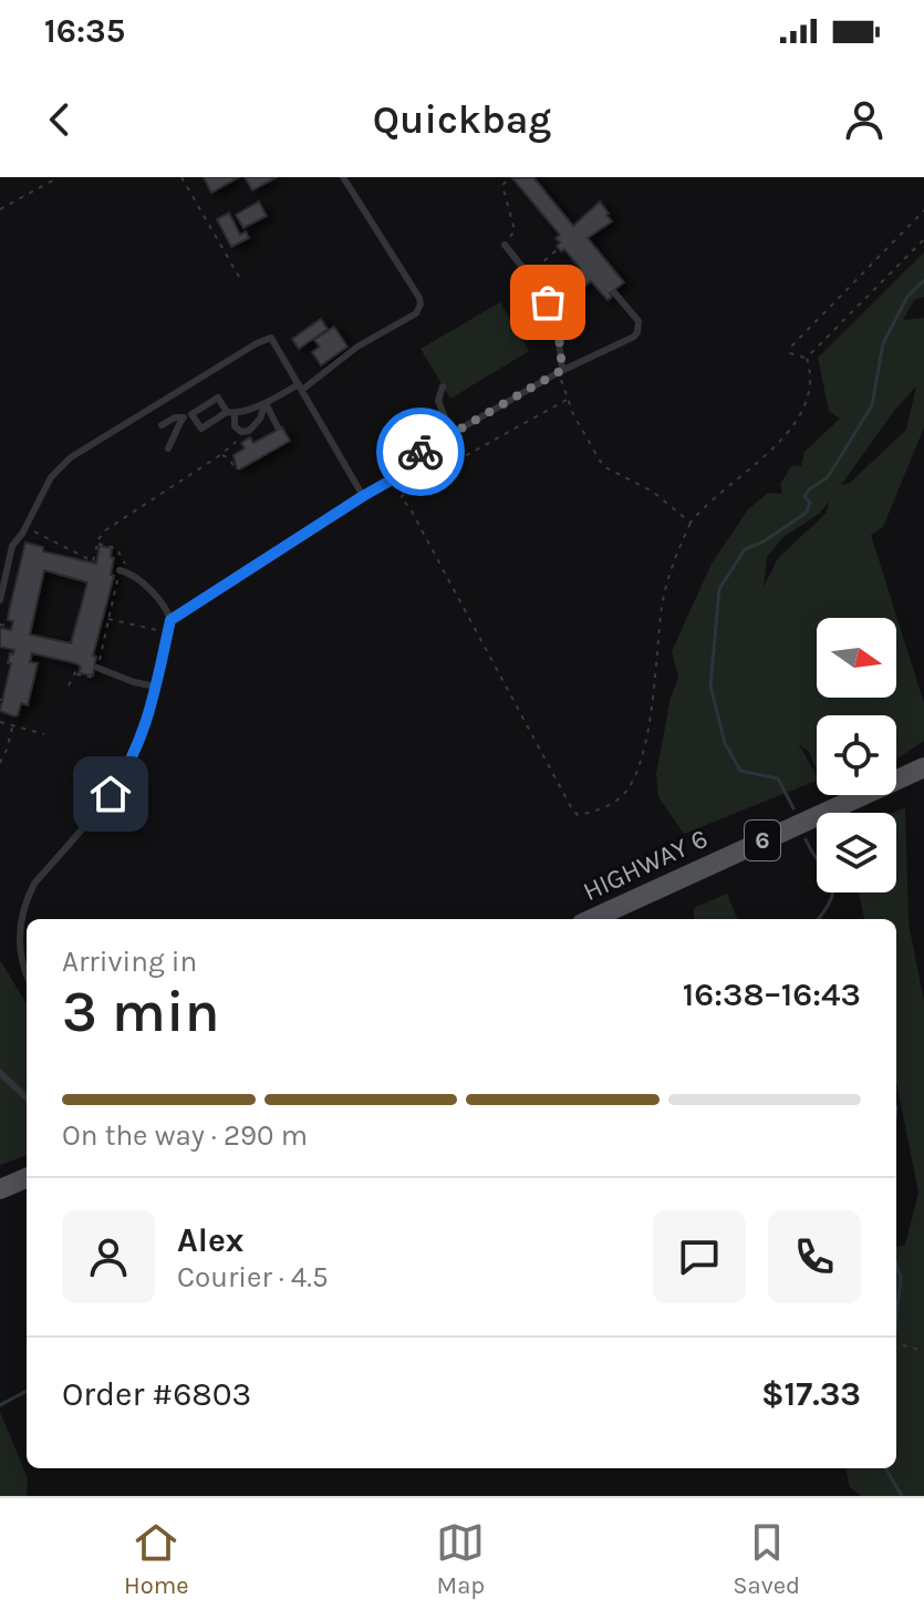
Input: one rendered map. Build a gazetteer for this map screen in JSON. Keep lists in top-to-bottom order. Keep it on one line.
{"streets":{"main road":["6","HIGHWAY 6"]},"north":"right","page":{"status":"16:35","header":"Quickbag","heading":["3 min","Arriving in","16:38–16:43"],"panel":["Alex","Courier · 4.5","Order #6803","$17.33"],"bar":"On the way · 290 m","tabs":["Home","Map","Saved"]}}
